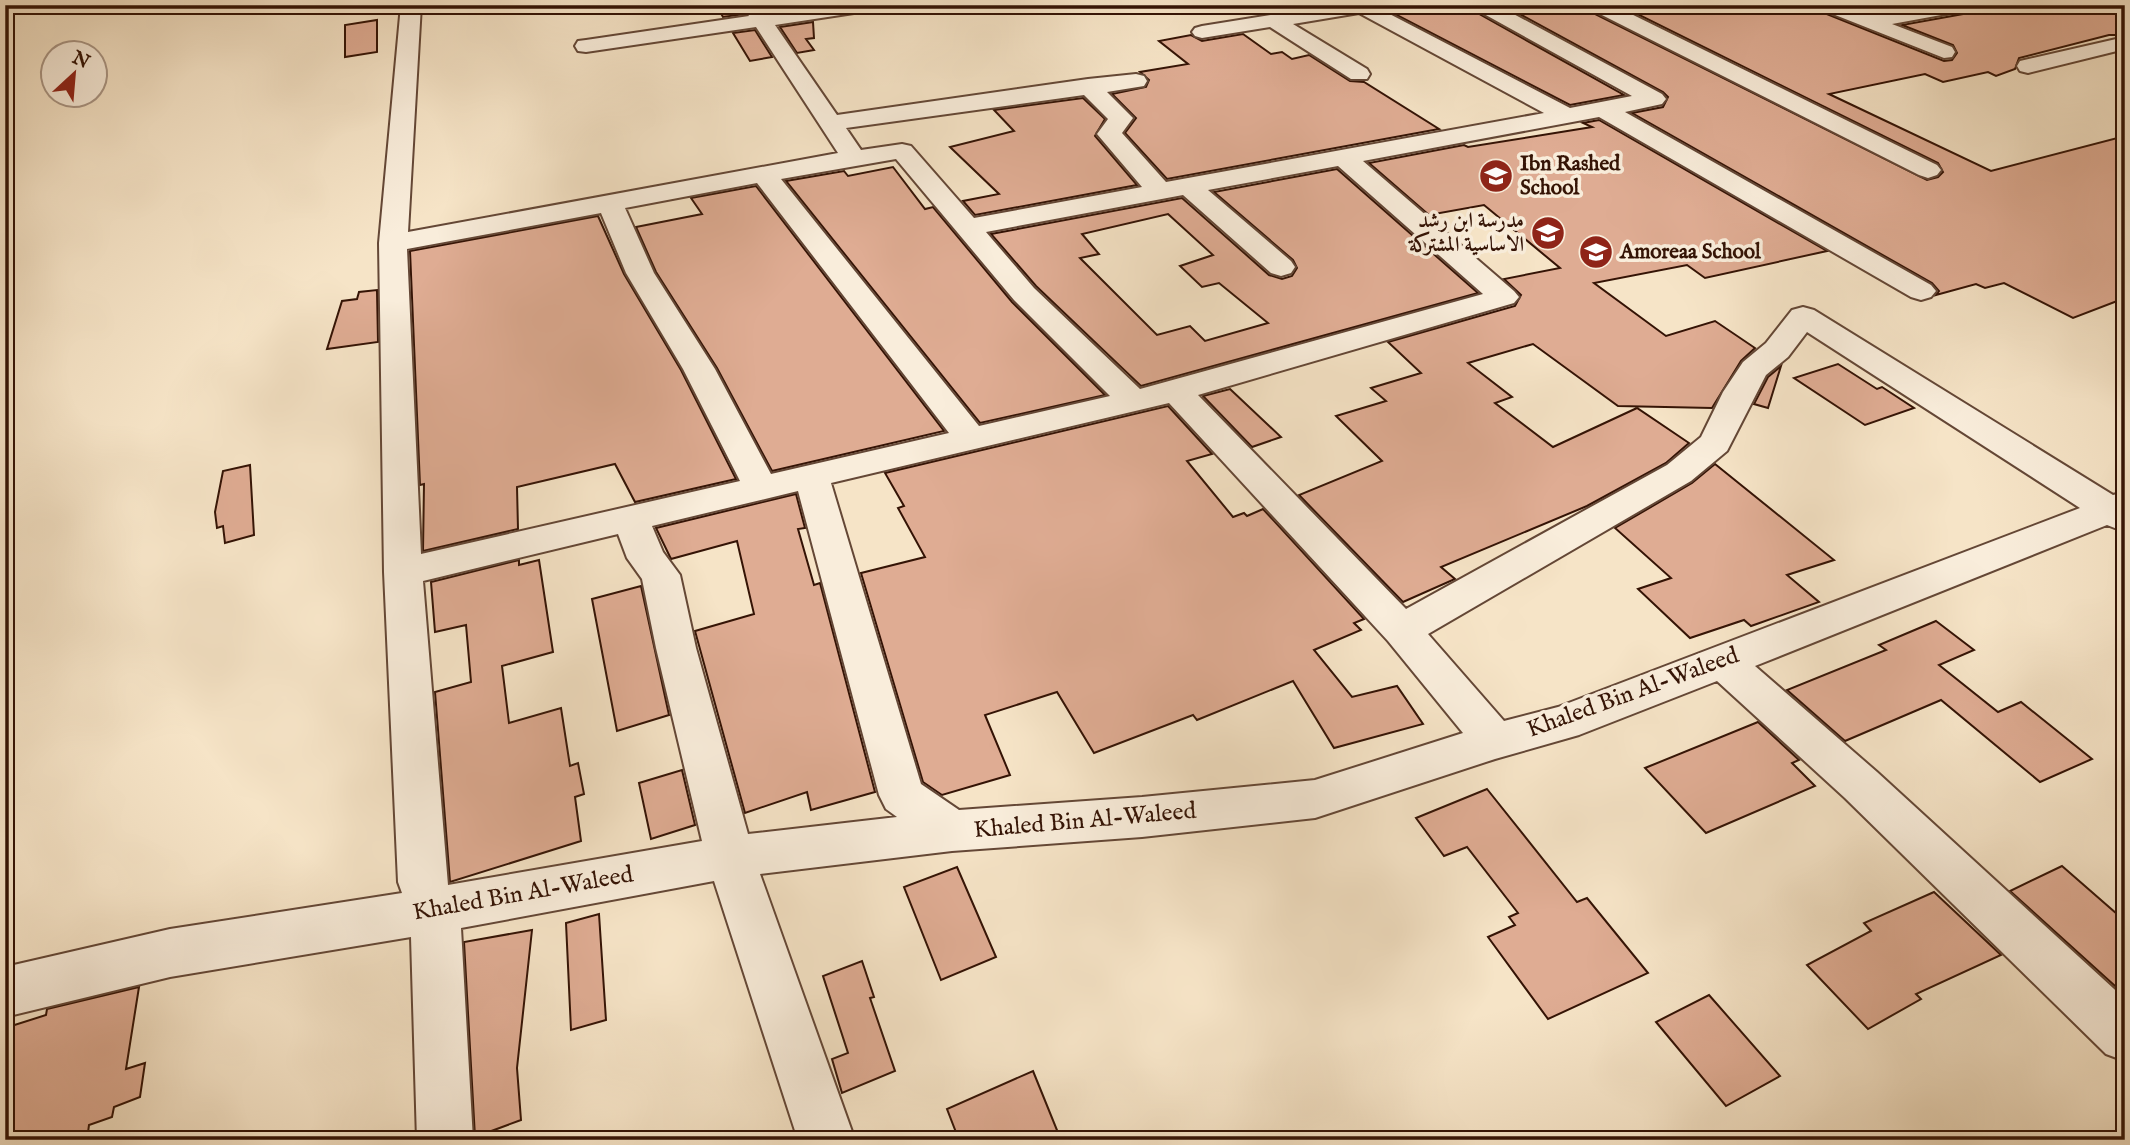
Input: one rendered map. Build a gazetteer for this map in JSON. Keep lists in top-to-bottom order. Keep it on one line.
{"streets":{"street":["Khaled Bin Al-Waleed"]},"places":{"school or university":["Ibn Rashed School","مدرسة ابن رشد الاساسية المشتركة","Amoreaa School"]},"north":"top right"}
